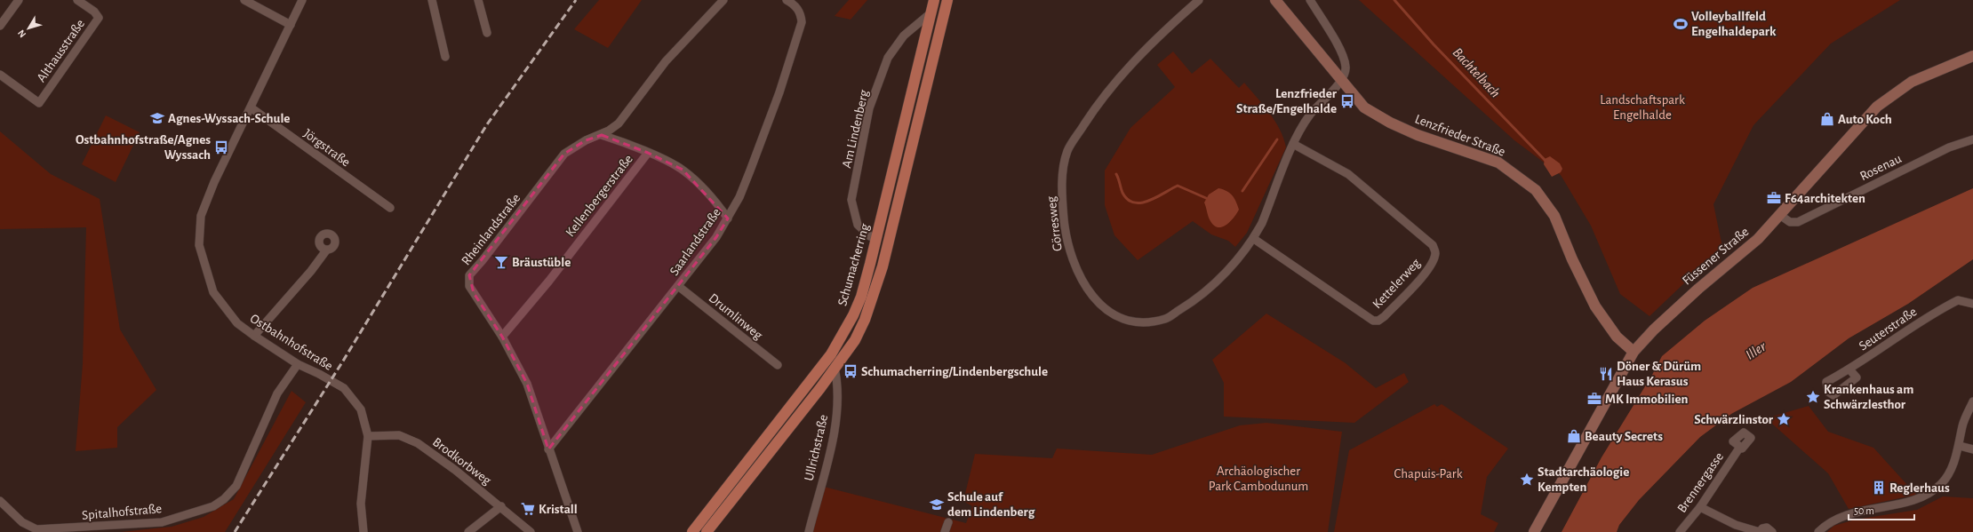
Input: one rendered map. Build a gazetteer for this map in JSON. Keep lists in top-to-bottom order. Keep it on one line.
{"streets":{"main road":["Schumacherring"],"street":["Althausstraße","Am Lindenberg","Lenzfrieder Straße","Jörgstraße","Rosenau","Kellenbergerstraße","Görresweg","Rheinlandstraße","Saarlandstraße","Füssener Straße","Kettelerweg","Drumlinweg","Seuterstraße","Ostbahnhofstraße","Ullrichstraße","Brodkorbweg","Brennergasse","Spitalhofstraße"]},"crossings":[["Am Lindenberg","Schumacherring"],["Lenzfrieder Straße","Görresweg"],["Lenzfrieder Straße","Füssener Straße"],["Jörgstraße","Ostbahnhofstraße"],["Rosenau","Füssener Straße"],["Kellenbergerstraße","Rheinlandstraße"],["Görresweg","Kettelerweg"],["Rheinlandstraße","Saarlandstraße"],["Saarlandstraße","Drumlinweg"],["Schumacherring","Ullrichstraße"],["Ostbahnhofstraße","Brodkorbweg"],["Ostbahnhofstraße","Spitalhofstraße"]],"water":["Bachtelbach","Iller"],"parks":["Landschaftspark Engelhalde","Archäologischer Park Cambodunum","Chapuis-Park"],"places":{"sports":["Volleyballfeld Engelhaldepark"],"bus stop":["Lenzfrieder Straße/Engelhalde","Ostbahnhofstraße/Agnes Wyssach","Schumacherring/Lindenbergschule"],"school or university":["Agnes-Wyssach-Schule","Schule auf dem Lindenberg"],"shop":["Auto Koch","Beauty Secrets"],"office":["F64architekten","MK Immobilien"],"bar":["Bräustüble"],"restaurant":["Döner & Dürüm Haus Kerasus"],"place":["Krankenhaus am Schwärzlesthor","Schwärzlinstor","Stadtarchäologie Kempten"],"building":["Reglerhaus"],"supermarket":["Kristall"]},"scale_bar":"50 m","north":"bottom left"}
